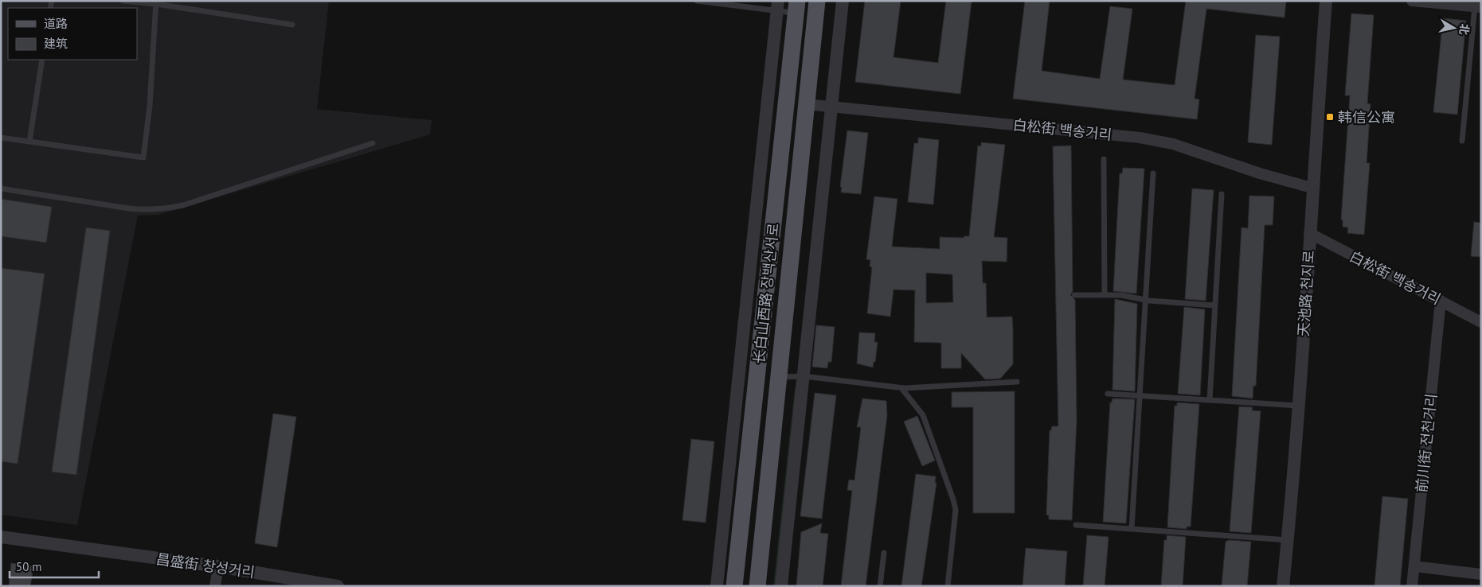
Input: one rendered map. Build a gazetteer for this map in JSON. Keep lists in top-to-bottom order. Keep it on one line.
{"streets":{"main road":["长白山西路 장백산서로"],"street":["白松街 백송거리","天池路 천지로","前川街 전천거리","昌盛街 창성거리"]},"crossings":[["白松街 백송거리","长白山西路 장백산서로"],["白松街 백송거리","天池路 천지로"],["白松街 백송거리","前川街 전천거리"]],"places":{"transit":["韩信公寓"]},"legend":["道路","建筑"],"scale_bar":"50 m","north":"right"}
